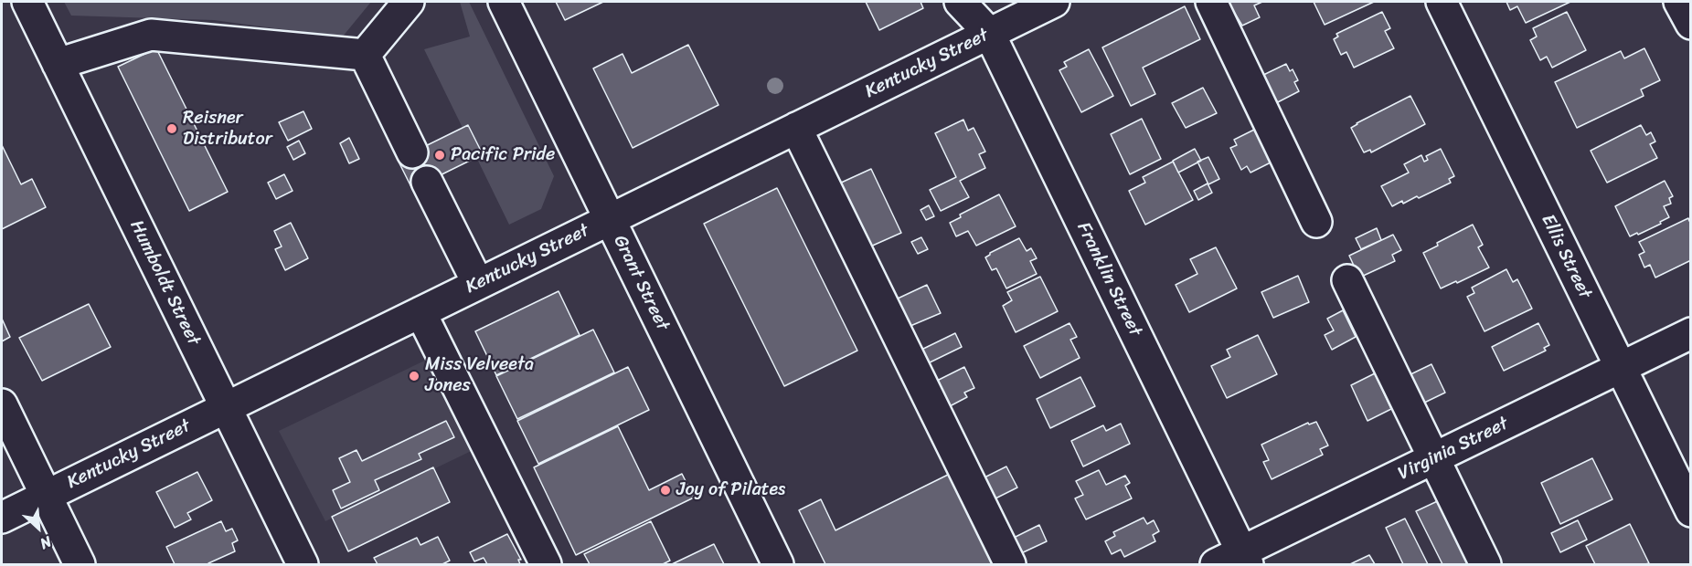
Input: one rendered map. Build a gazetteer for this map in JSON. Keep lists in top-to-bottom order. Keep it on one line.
{"streets":{"street":["Kentucky Street","Ellis Street","Franklin Street","Humboldt Street","Grant Street","Virginia Street"]},"crossings":[["Kentucky Street","Franklin Street"],["Kentucky Street","Humboldt Street"],["Kentucky Street","Grant Street"],["Ellis Street","Virginia Street"],["Franklin Street","Virginia Street"]],"places":["Reisner Distributor","Pacific Pride","Miss Velveeta Jones","Joy of Pilates"],"north":"bottom right"}
